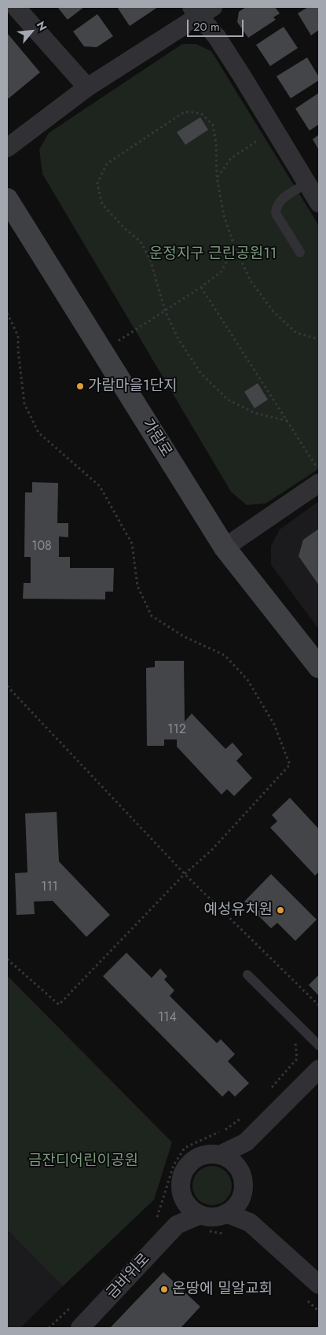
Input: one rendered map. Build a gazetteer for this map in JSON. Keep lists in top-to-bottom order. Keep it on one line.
{"streets":{"street":["가람로","금바위로"]},"parks":["운정지구 근린공원11","금잔디어린이공원"],"places":["가람마을1단지","예성유치원","온땅에 밀알교회"],"house_numbers":["108","112","111","114"],"scale_bar":"20 m","north":"top right"}
